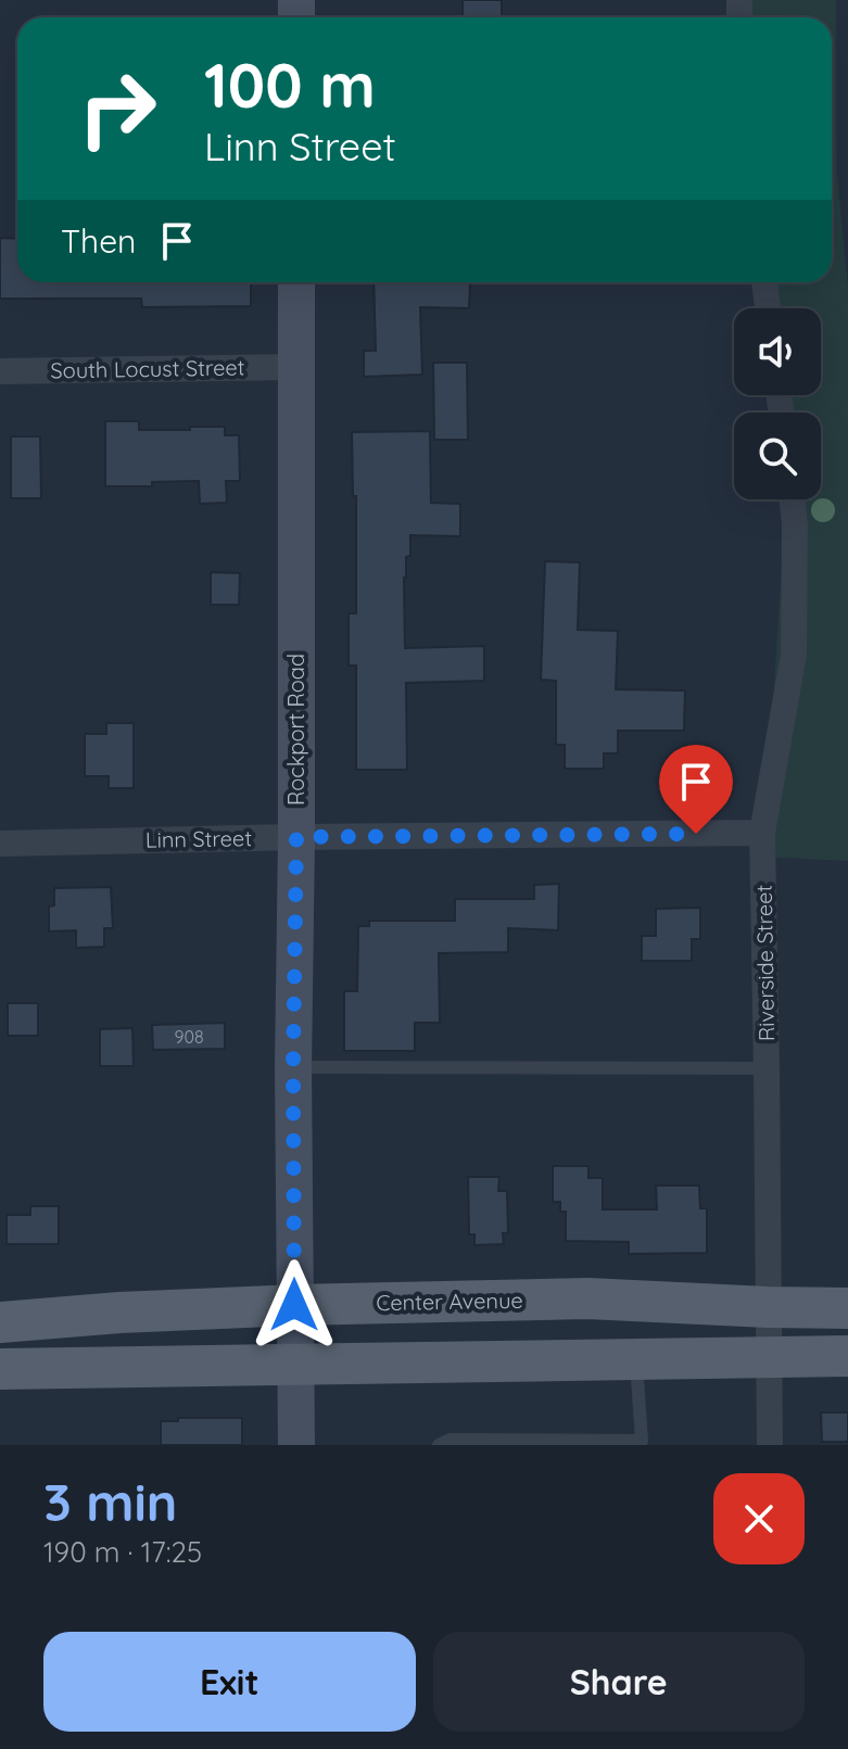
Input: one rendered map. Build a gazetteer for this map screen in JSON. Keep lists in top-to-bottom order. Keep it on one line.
{"streets":{"main road":["Center Avenue"],"street":["South Locust Street","Rockport Road","Linn Street","Riverside Street"]},"crossings":[["South Locust Street","Rockport Road"],["Rockport Road","Linn Street"],["Rockport Road","Center Avenue"],["Linn Street","Riverside Street"],["Riverside Street","Center Avenue"]],"house_numbers":["908"],"page":{"turn":["100 m","Linn Street"],"then":"Then","heading":["3 min","190 m · 17:25"],"buttons":["Exit","Share"]}}
